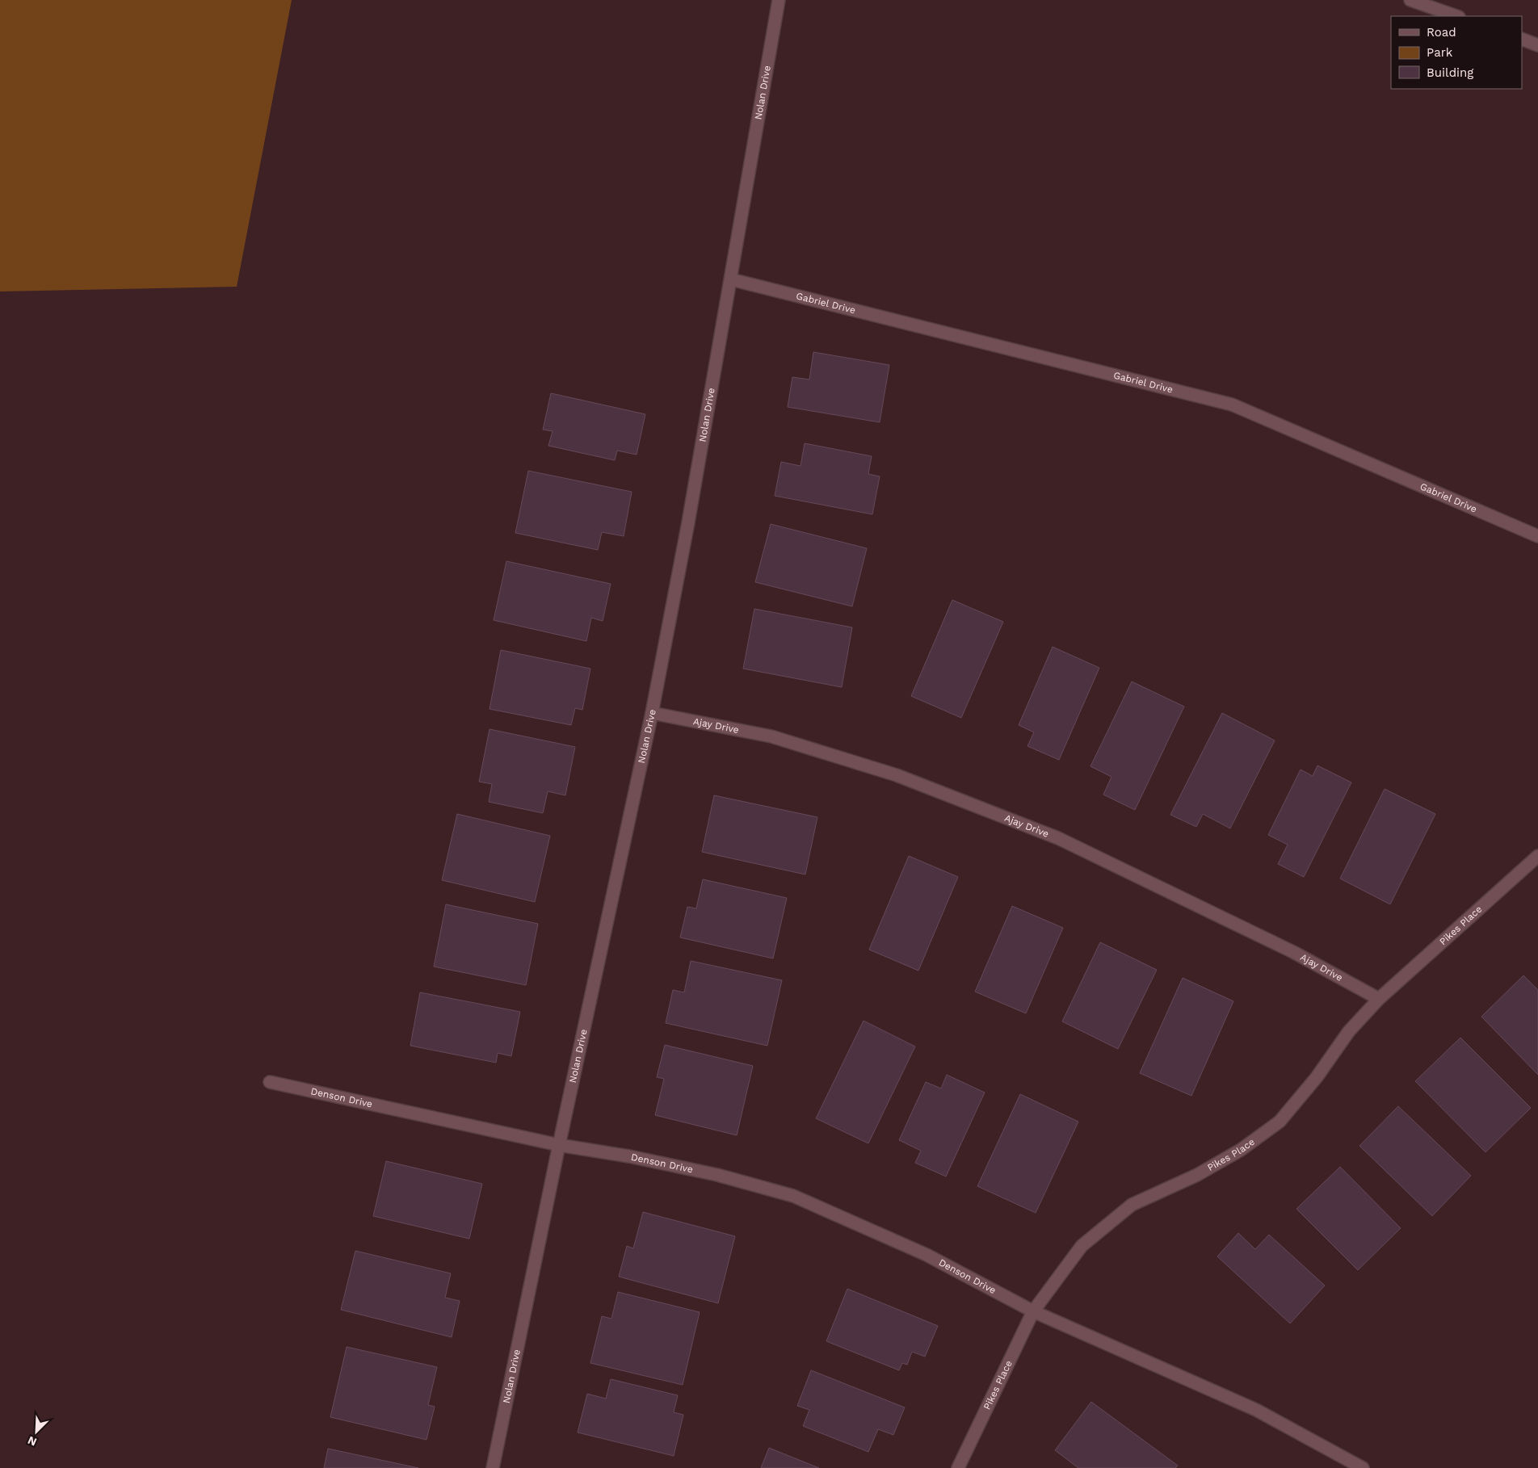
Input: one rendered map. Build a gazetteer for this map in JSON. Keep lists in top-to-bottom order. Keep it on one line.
{"streets":{"street":["Nolan Drive","Gabriel Drive","Ajay Drive","Pikes Place","Denson Drive"]},"crossings":[["Nolan Drive","Gabriel Drive"],["Nolan Drive","Ajay Drive"],["Nolan Drive","Denson Drive"],["Ajay Drive","Pikes Place"],["Pikes Place","Denson Drive"]],"legend":["Road","Park","Building"],"north":"bottom left"}
